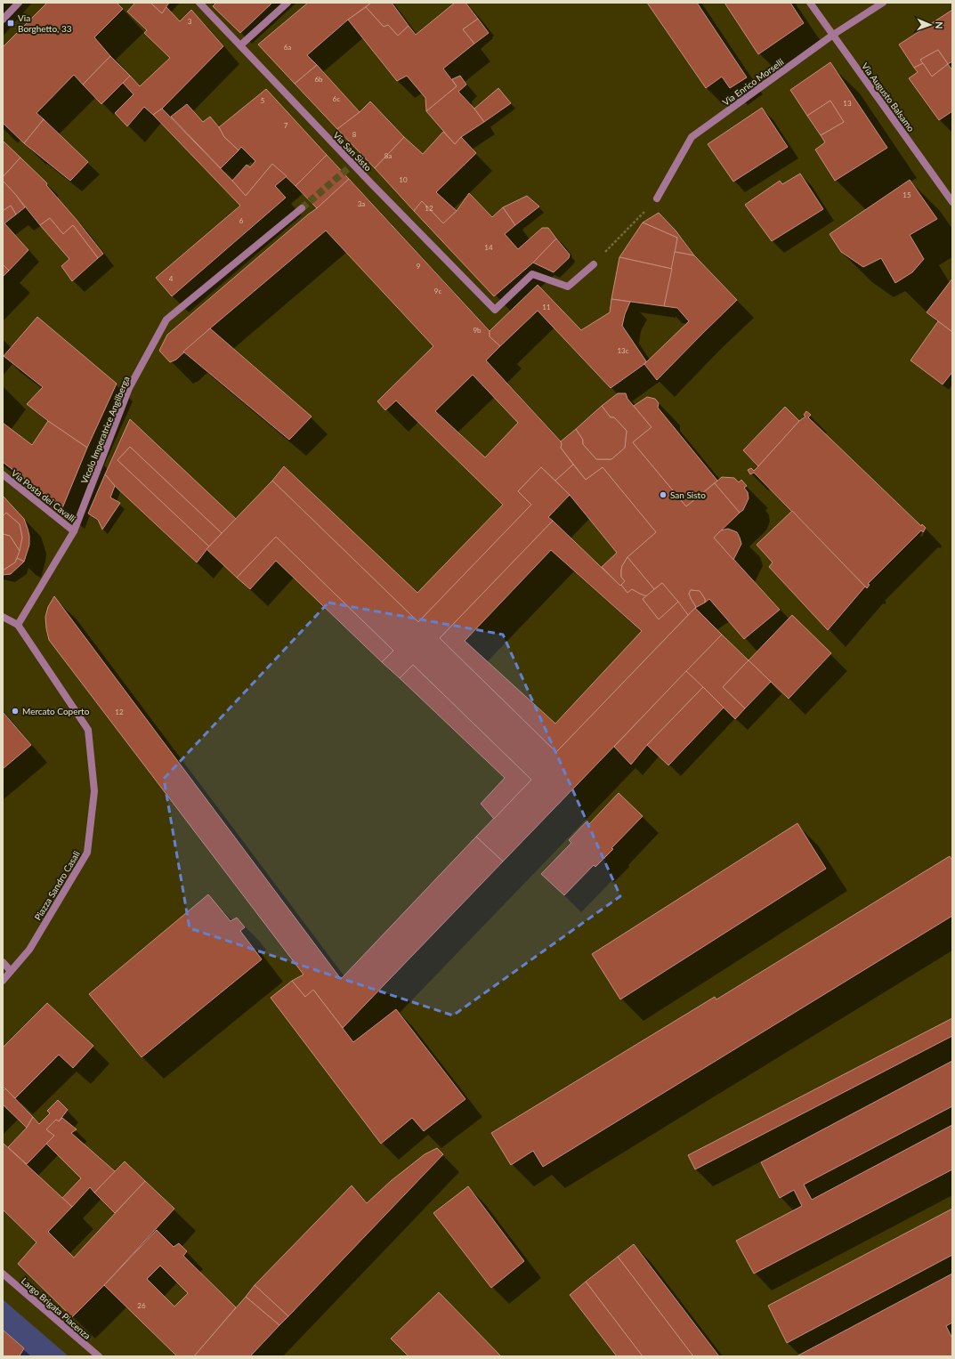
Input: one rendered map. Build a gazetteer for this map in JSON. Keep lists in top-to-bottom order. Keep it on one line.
{"streets":{"street":["Via Enrico Morselli","Via Augusto Balsamo","Via San Sisto","Vicolo Imperatrice Angilberga","Via Posta dei Cavalli","Piazza Sandro Casali","Largo Brigata Piacenza"]},"crossings":[["Via Enrico Morselli","Via Augusto Balsamo"],["Vicolo Imperatrice Angilberga","Via Posta dei Cavalli"],["Vicolo Imperatrice Angilberga","Piazza Sandro Casali"]],"places":{"transit":["Via Borghetto, 33"],"other":["San Sisto","Mercato Coperto"]},"house_numbers":["3","6a","6b","6c","5","13","7","8","8a","10","15","3a","12","6","14","9","4","9c","11","9b","13c","12","26"],"north":"right"}
